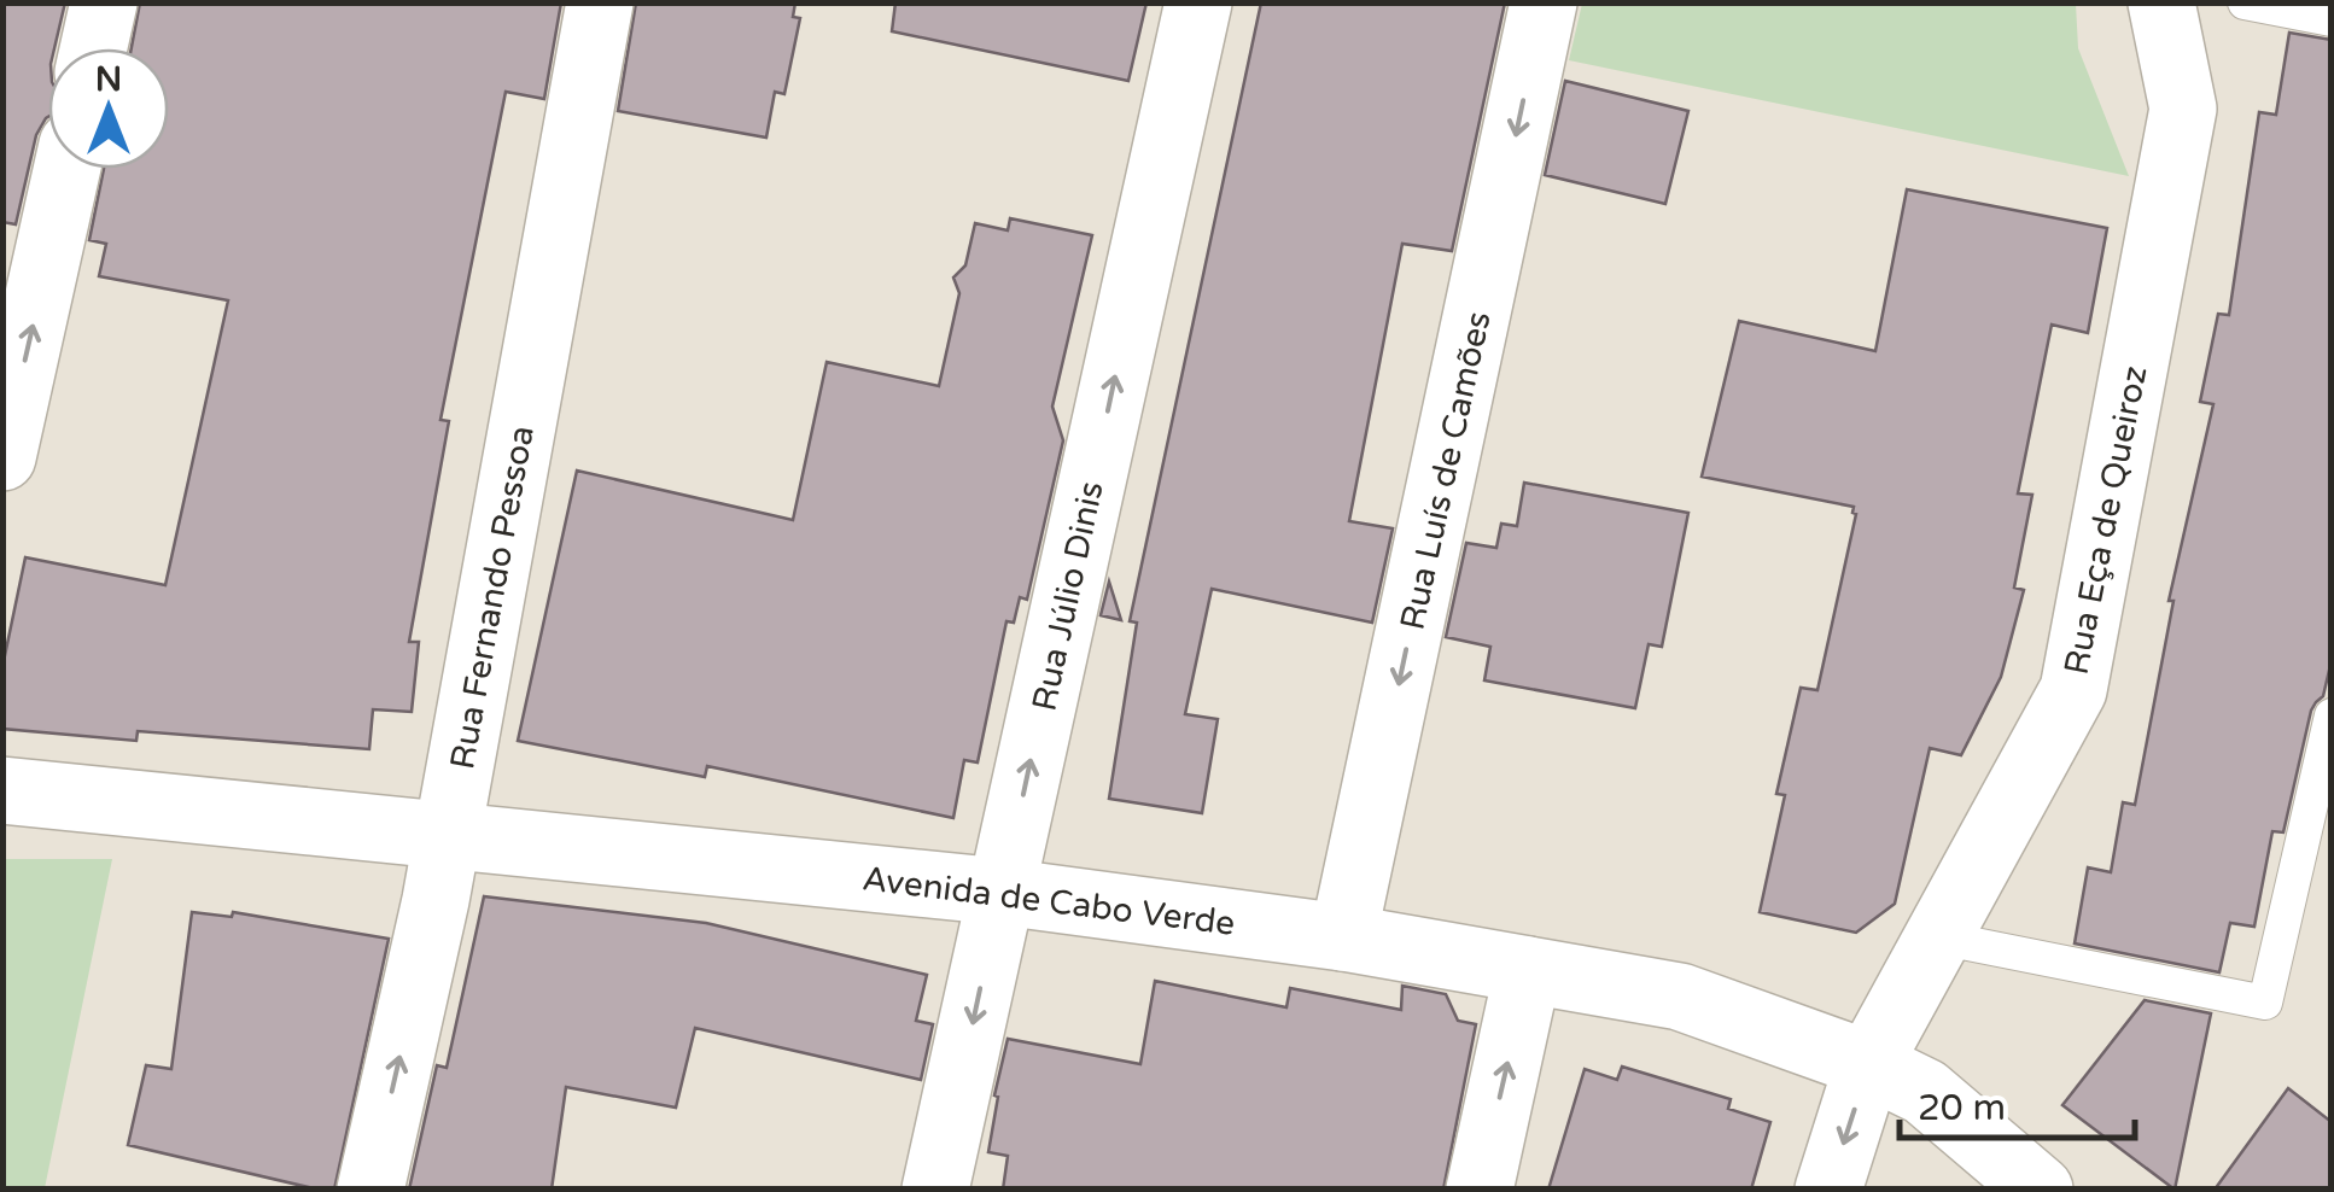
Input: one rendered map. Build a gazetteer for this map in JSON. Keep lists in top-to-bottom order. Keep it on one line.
{"streets":{"street":["Rua Luís de Camões","Rua Eça de Queiroz","Rua Júlio Dinis","Rua Fernando Pessoa","Avenida de Cabo Verde"]},"crossings":[["Rua Luís de Camões","Avenida de Cabo Verde"],["Rua Eça de Queiroz","Avenida de Cabo Verde"],["Rua Júlio Dinis","Avenida de Cabo Verde"],["Rua Fernando Pessoa","Avenida de Cabo Verde"]],"one_way":["Rua Luís de Camões"],"scale_bar":"20 m","north":"top"}
